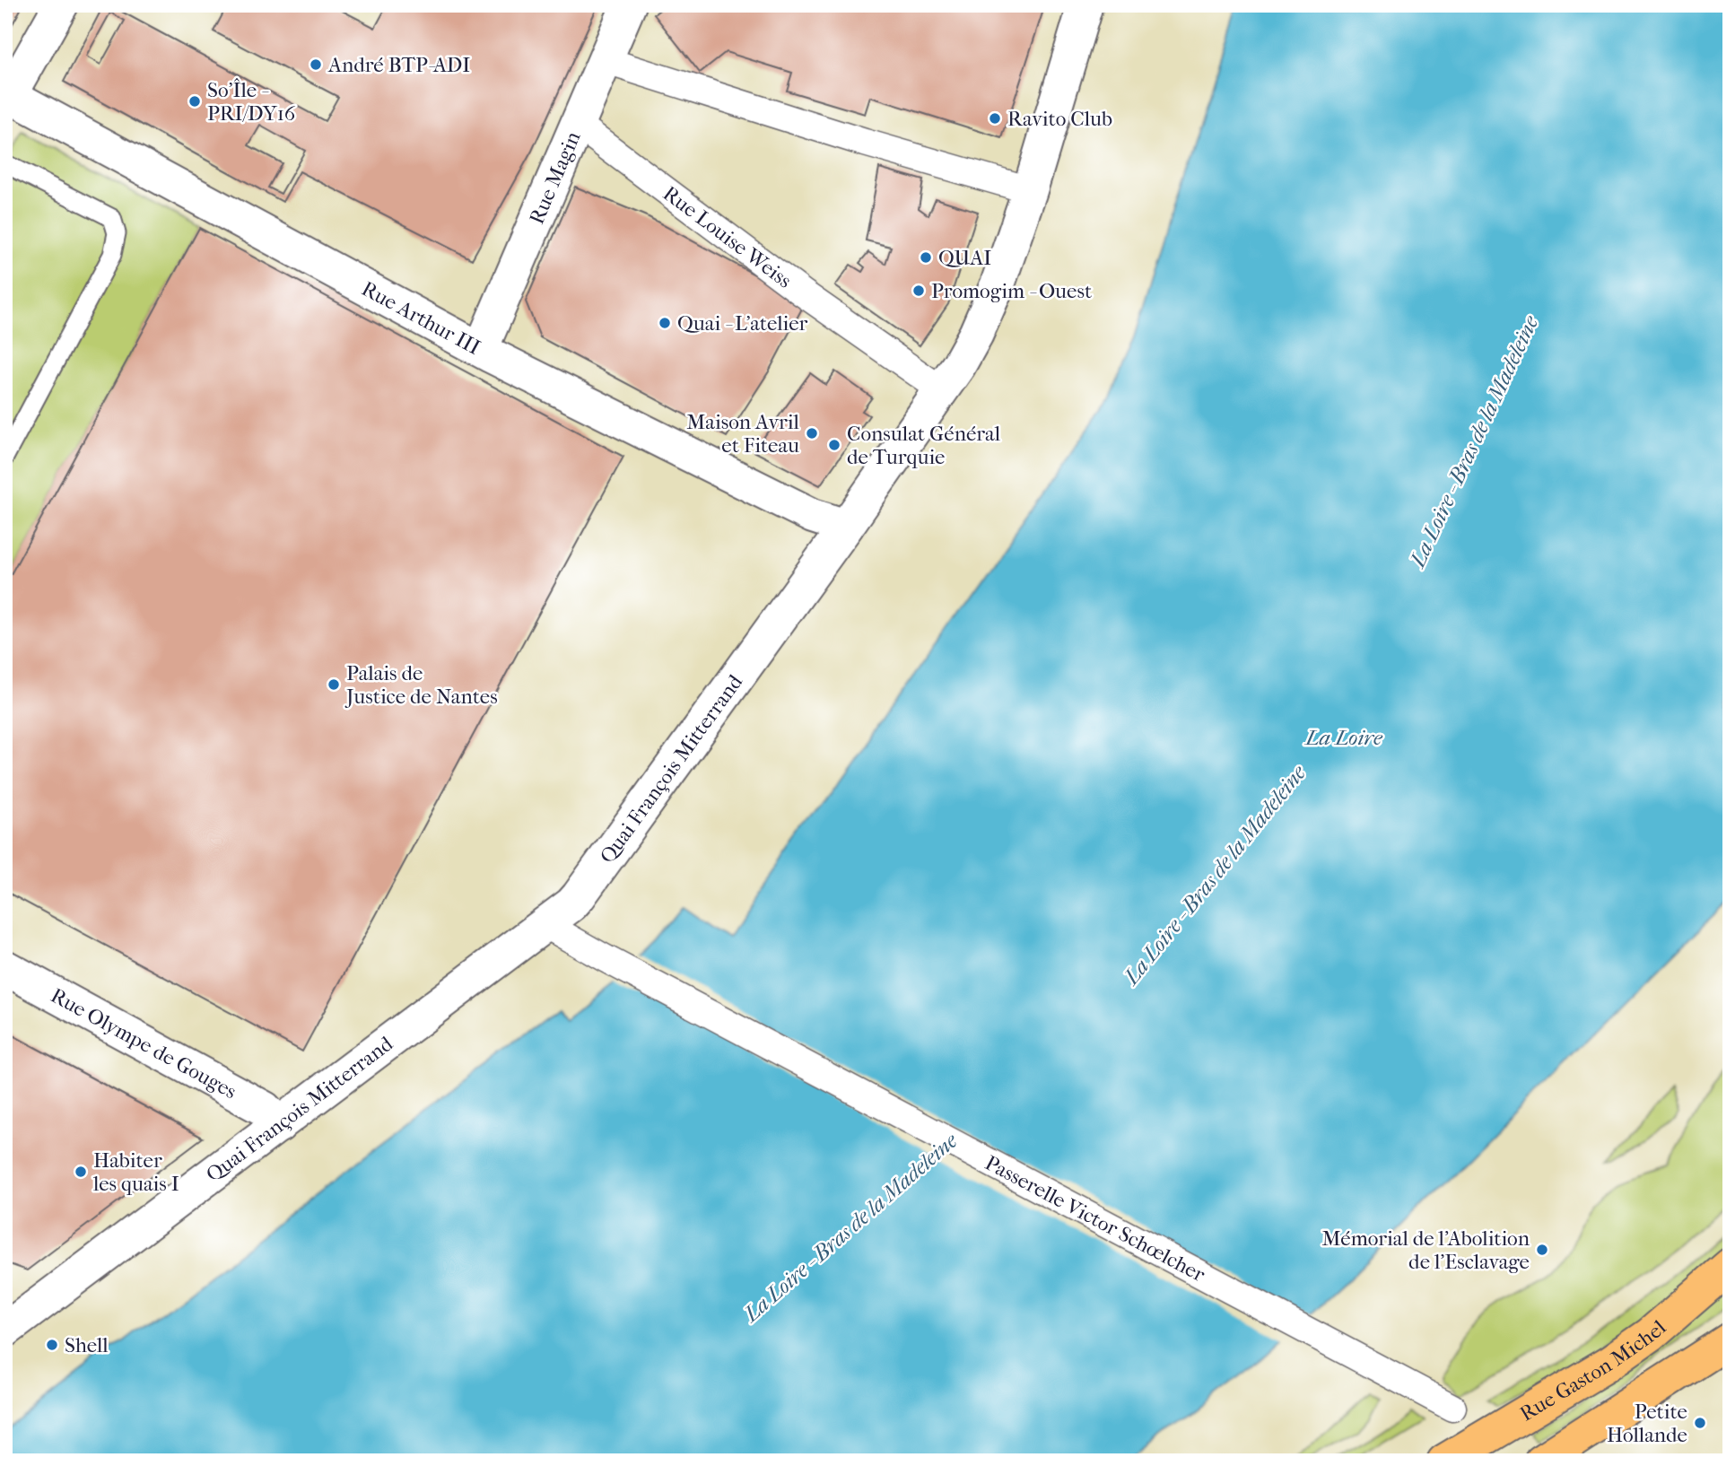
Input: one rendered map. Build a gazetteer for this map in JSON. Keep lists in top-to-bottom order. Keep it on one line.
{"streets":{"main road":["Rue Gaston Michel"],"street":["Rue Magin","Rue Louise Weiss","Rue Arthur III","Quai François Mitterrand","Rue Olympe de Gouges","Passerelle Victor Schœlcher"]},"crossings":[["Rue Magin","Rue Louise Weiss"],["Rue Magin","Rue Arthur III"],["Rue Louise Weiss","Quai François Mitterrand"],["Rue Arthur III","Quai François Mitterrand"],["Quai François Mitterrand","Rue Olympe de Gouges"],["Quai François Mitterrand","Passerelle Victor Schœlcher"]],"water":["La Loire - Bras de la Madeleine","La Loire"],"places":["André BTP-ADI","So'Île - PRI/DY16","Ravito Club","QUAI","Promogim - Ouest","Quai - L'atelier","Maison Avril et Fiteau","Consulat Général de Turquie","Palais de Justice de Nantes","Habiter les quais I","Mémorial de l’Abolition de l’Esclavage","Shell","Petite Hollande"]}
